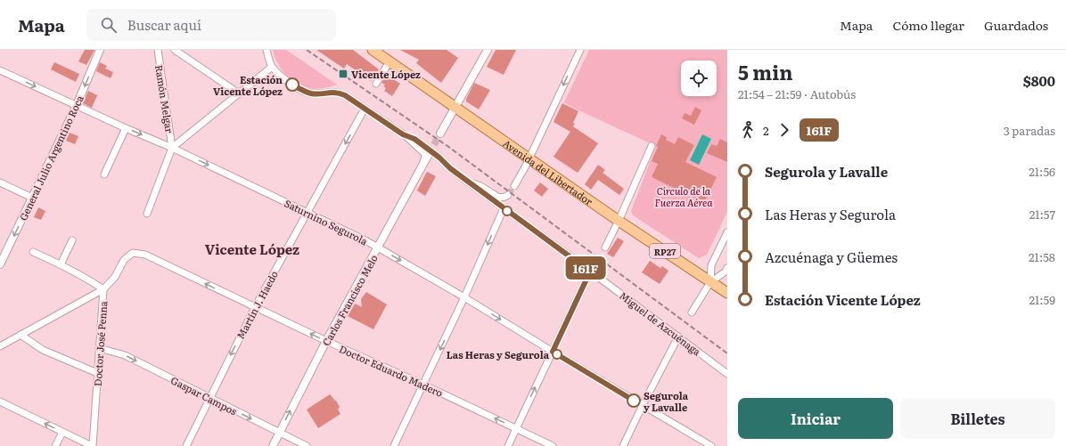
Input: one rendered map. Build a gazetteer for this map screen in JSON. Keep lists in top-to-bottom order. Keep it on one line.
{"streets":{"main road":["Avenida del Libertador","RP27"],"street":["Ramón Melgar","General Julio Argentino Roca","Saturnino Segurola","Carlos Francisco Melo","Martín J. Haedo","Miguel de Azcuénaga","Doctor José Penna","Doctor Eduardo Madero","Gaspar Campos"]},"crossings":[["Ramón Melgar","Saturnino Segurola"],["General Julio Argentino Roca","Saturnino Segurola"],["Saturnino Segurola","Carlos Francisco Melo"],["Saturnino Segurola","Martín J. Haedo"],["Carlos Francisco Melo","Miguel de Azcuénaga"],["Carlos Francisco Melo","Doctor Eduardo Madero"],["Carlos Francisco Melo","Gaspar Campos"],["Martín J. Haedo","Miguel de Azcuénaga"],["Martín J. Haedo","Doctor Eduardo Madero"],["Martín J. Haedo","Gaspar Campos"],["Doctor José Penna","Doctor Eduardo Madero"],["Doctor José Penna","Gaspar Campos"]],"one_way":["General Julio Argentino Roca","Saturnino Segurola","Martín J. Haedo","Doctor Eduardo Madero","Gaspar Campos"],"districts":["Vicente López"],"parks":["Círculo de la Fuerza Aérea"],"places":{"transit":["Vicente López"],"other":["Estación Vicente López","Las Heras y Segurola","Segurola y Lavalle"]},"lines":["bus line 161F"],"page":{"header":"Mapa","search":"Buscar aquí","nav":["Mapa","Cómo llegar","Guardados"],"on_map":"161F","heading":["5 min","21:54 – 21:59 · Autobús","$800"],"legs":["2","161F","3 paradas"],"list":[{"name":"Segurola y Lavalle","value":"21:56"},{"name":"Las Heras y Segurola","value":"21:57"},{"name":"Azcuénaga y Güemes","value":"21:58"},{"name":"Estación Vicente López","value":"21:59"}],"buttons":["Iniciar","Billetes"]}}
